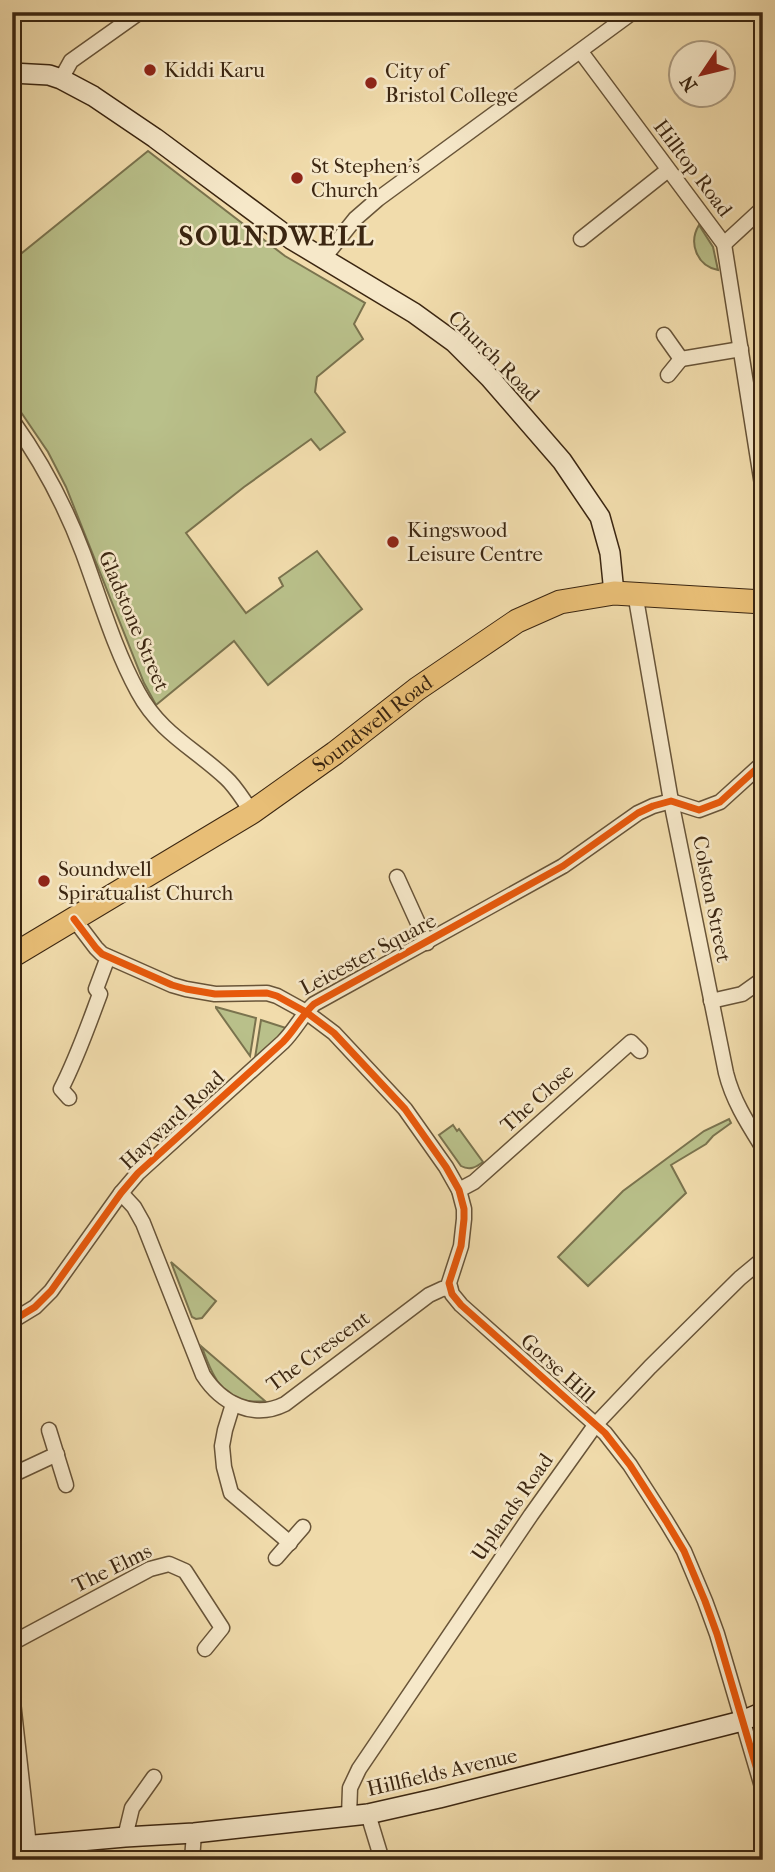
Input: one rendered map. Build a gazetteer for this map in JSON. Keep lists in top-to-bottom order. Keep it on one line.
{"streets":{"main road":["Soundwell Road"],"street":["Hilltop Road","Church Road","Gladstone Street","Colston Street","Leicester Square","The Close","Hayward Road","The Crescent","Gorse Hill","Uplands Road","The Elms","Hillfields Avenue"]},"crossings":[["Church Road","Soundwell Road"],["Church Road","Colston Street"],["Gladstone Street","Soundwell Road"],["Soundwell Road","Colston Street"],["Soundwell Road","Leicester Square"],["Colston Street","Leicester Square"],["Leicester Square","Hayward Road"],["The Crescent","Gorse Hill"],["Gorse Hill","Uplands Road"],["Gorse Hill","Hillfields Avenue"],["Uplands Road","Hillfields Avenue"]],"districts":["SOUNDWELL"],"places":["Kiddi Karu","City of Bristol College","St Stephen's Church","Kingswood Leisure Centre","Soundwell Spiratualist Church"],"north":"bottom left"}
